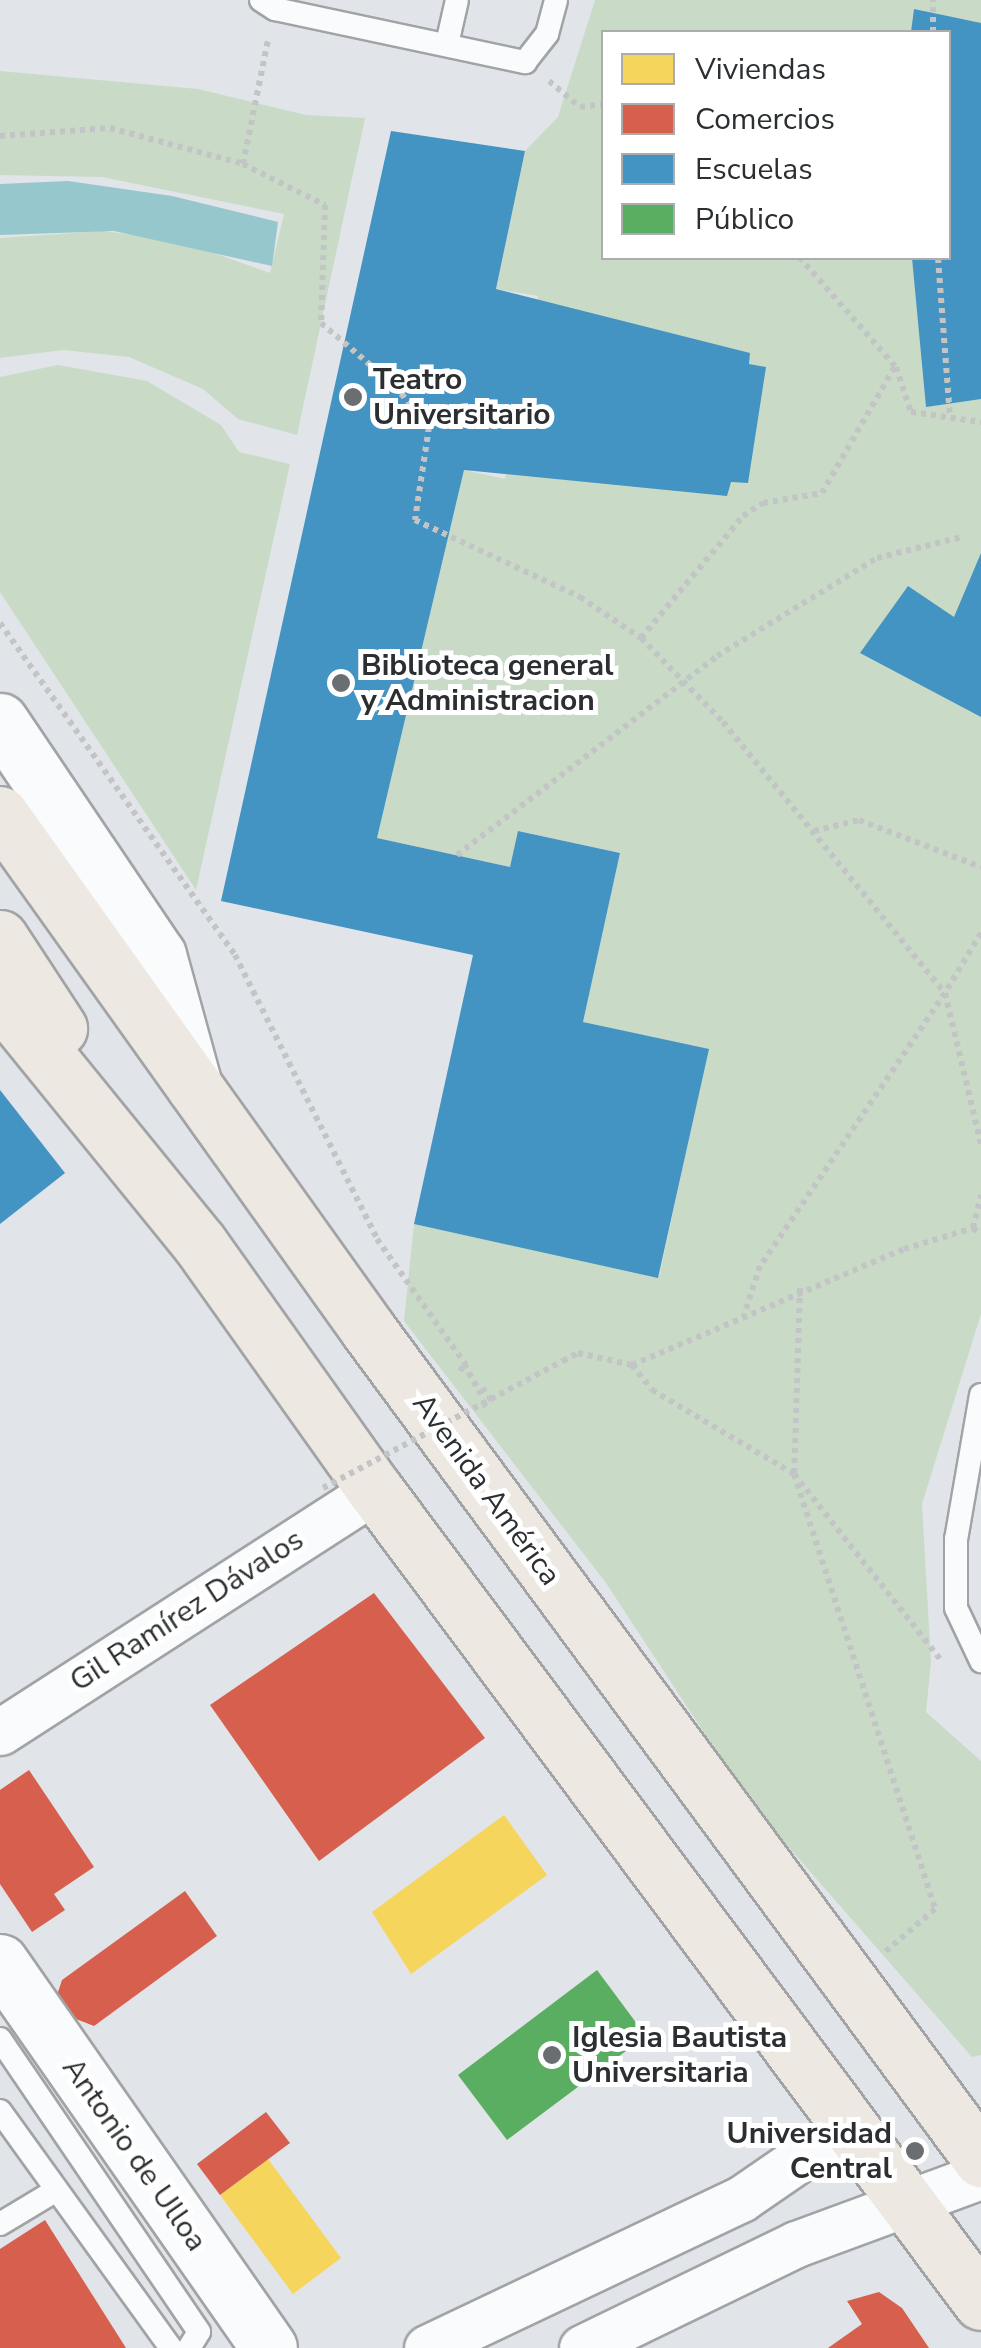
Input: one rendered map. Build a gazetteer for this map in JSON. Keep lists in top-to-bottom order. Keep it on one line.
{"streets":{"main road":["Avenida América"],"street":["Gil Ramírez Dávalos","Antonio de Ulloa"]},"places":["Teatro Universitario","Biblioteca general y Administracion","Iglesia Bautista Universitaria","Universidad Central"],"legend":["Viviendas","Comercios","Escuelas","Público"]}
